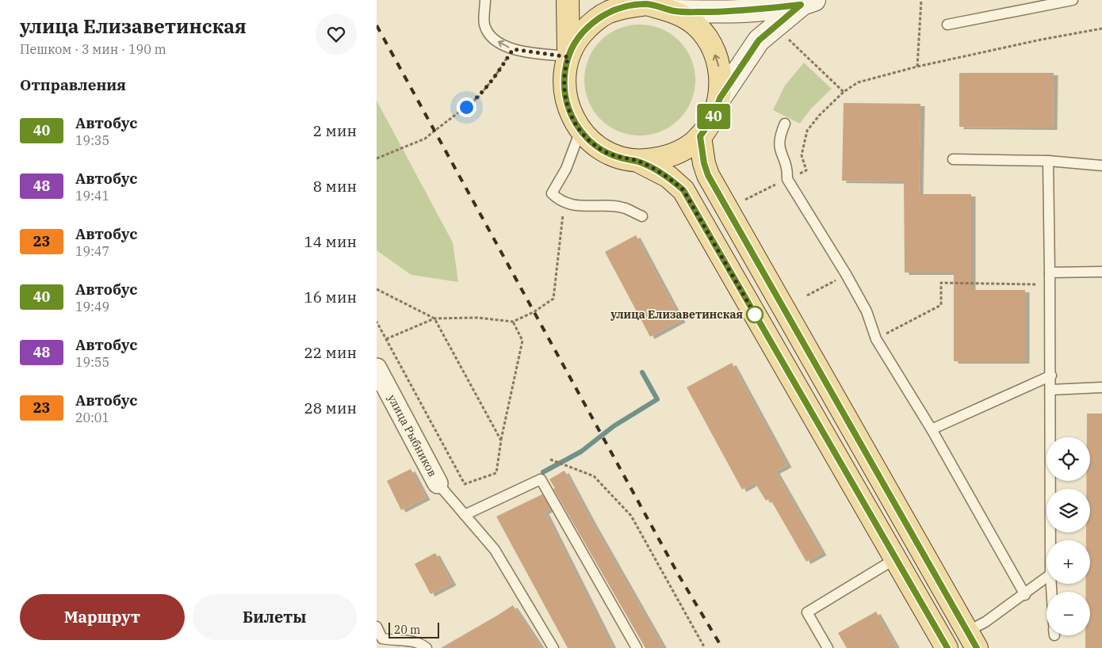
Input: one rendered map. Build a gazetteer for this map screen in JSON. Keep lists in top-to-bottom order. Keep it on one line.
{"streets":{"street":["улица Рыбников"]},"places":["улица Елизаветинская"],"lines":["bus line 40"],"scale_bar":"20 m","page":{"heading":[["улица Елизаветинская","Пешком · 3 мин · 190 m"],"Отправления"],"on_map":"40","list":[{"mark":"40","name":"Автобус","note":"19:35","value":"2 мин"},{"mark":"48","name":"Автобус","note":"19:41","value":"8 мин"},{"mark":"23","name":"Автобус","note":"19:47","value":"14 мин"},{"mark":"40","name":"Автобус","note":"19:49","value":"16 мин"},{"mark":"48","name":"Автобус","note":"19:55","value":"22 мин"},{"mark":"23","name":"Автобус","note":"20:01","value":"28 мин"}],"map_buttons":["+","−"],"buttons":["Маршрут","Билеты"],"scale":"20 m"}}
